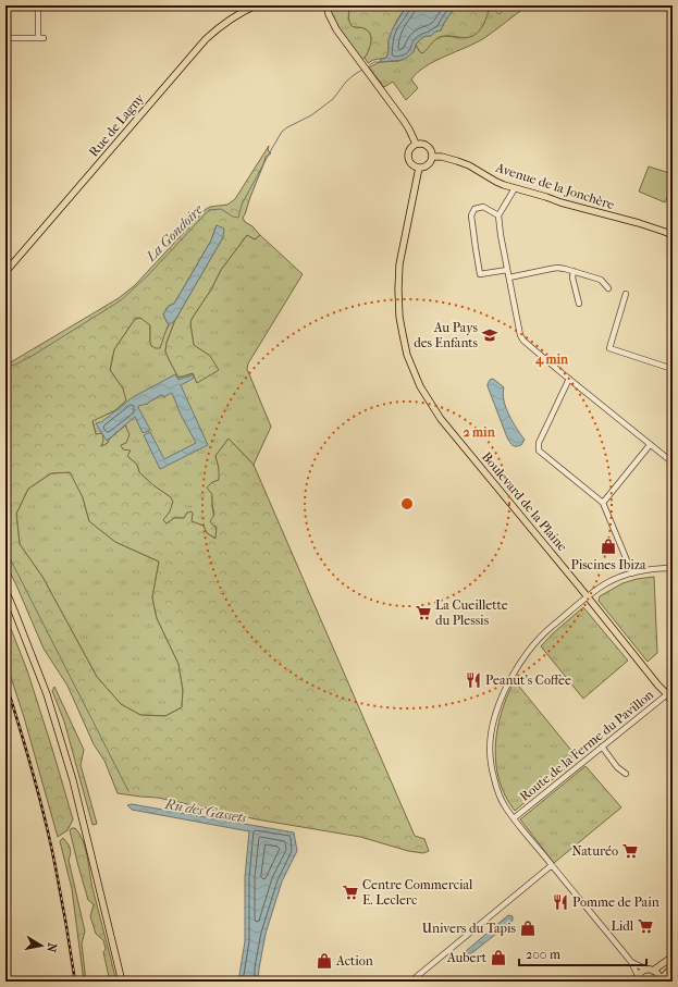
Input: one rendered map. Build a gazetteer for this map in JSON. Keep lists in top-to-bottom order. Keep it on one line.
{"streets":{"main road":["Rue de Lagny","Avenue de la Jonchère","Boulevard de la Plaine"],"street":["Route de la Ferme du Pavillon"]},"crossings":[["Avenue de la Jonchère","Boulevard de la Plaine"],["Boulevard de la Plaine","Route de la Ferme du Pavillon"]],"water":["La Gondoire","Ru des Gassets"],"places":{"school or university":["Au Pays des Enfants"],"shop":["Piscines Ibiza","Univers du Tapis","Aubert","Action"],"supermarket":["La Cueillette du Plessis","Naturéo","Centre Commercial E. Leclerc","Lidl"],"restaurant":["Peanut's Coffee","Pomme de Pain"]},"scale_bar":"200 m","north":"right","rings":["4 min","2 min"]}
